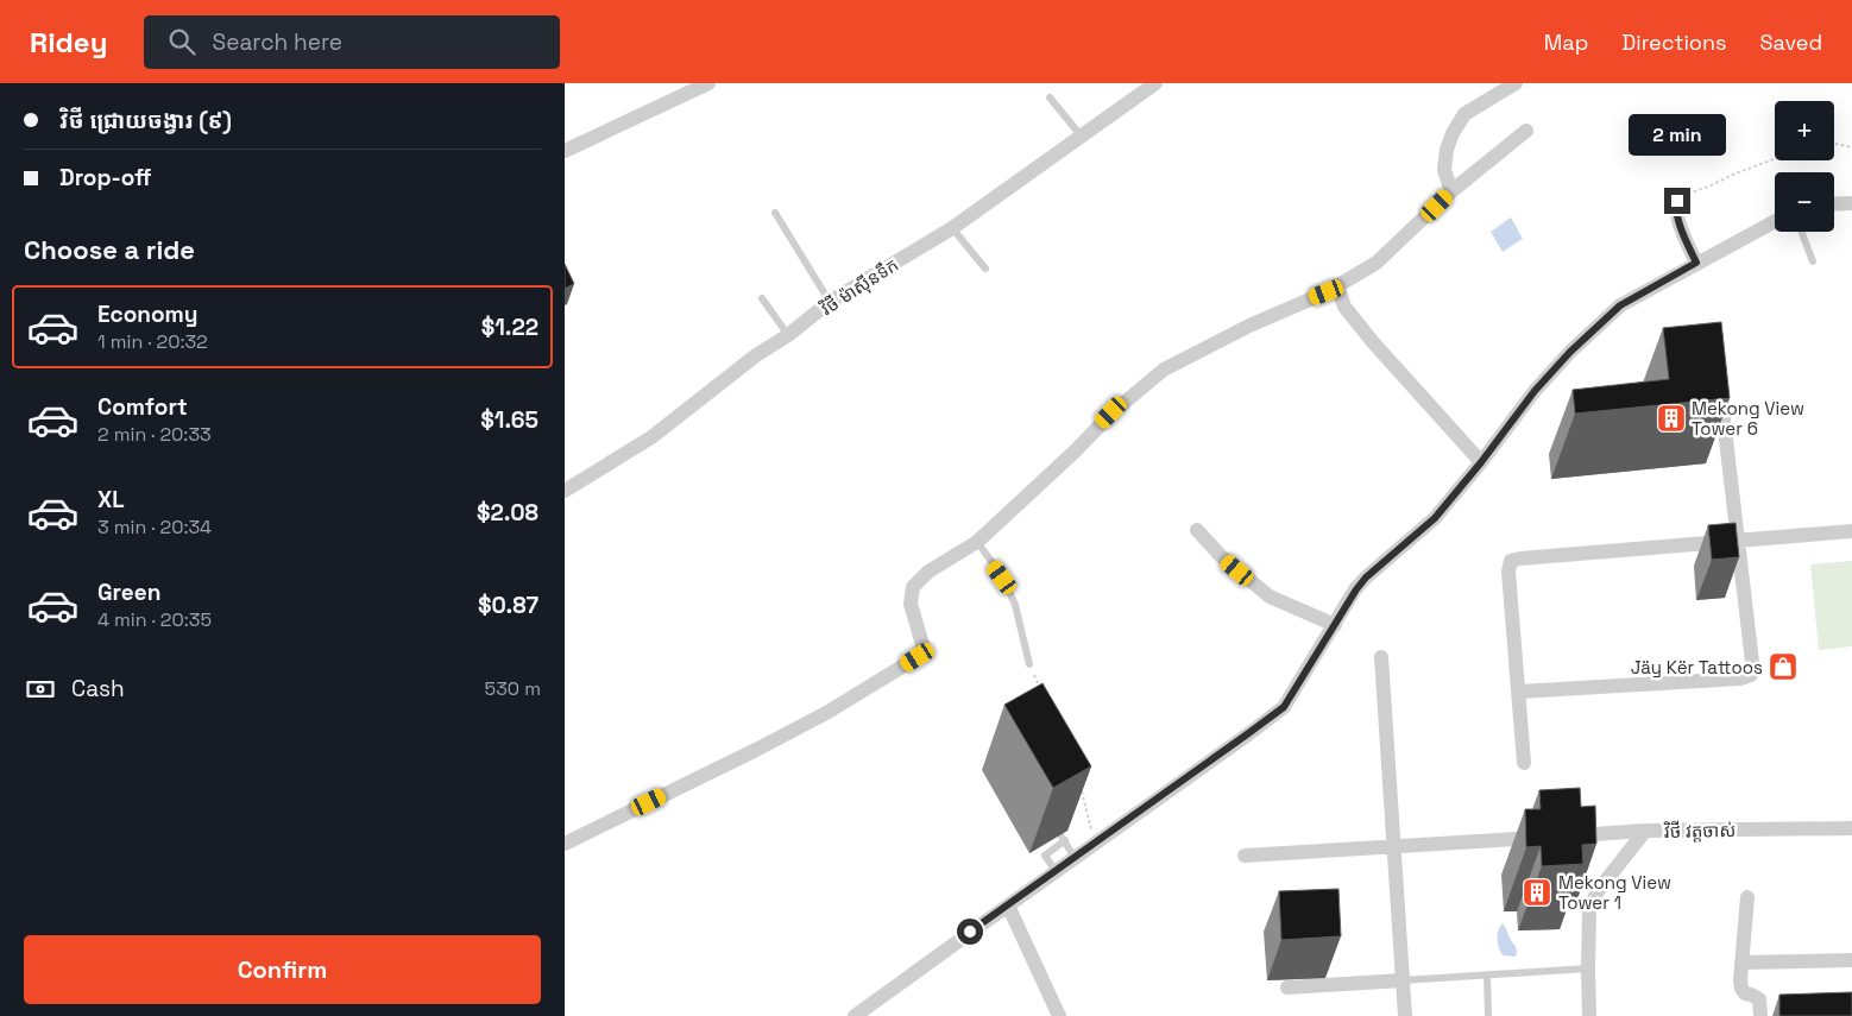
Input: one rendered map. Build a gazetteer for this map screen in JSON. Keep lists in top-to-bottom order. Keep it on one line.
{"streets":{"street":["វិថី ម៉ាស៊ីនទឹក","វិថី វត្តចាស់"]},"places":{"building":["Mekong View Tower 6","Mekong View Tower 1"],"shop":["Jäy Kër Tattoos"]},"page":{"header":"Ridey","search":"Search here","nav":["Map","Directions","Saved"],"banner":["វិថី ជ្រោយចង្វារ (៩)","Drop-off"],"map_buttons":["+","−"],"bubble":"2 min","heading":"Choose a ride","list":[{"name":"Economy","note":"1 min · 20:32","value":"$1.22"},{"name":"Comfort","note":"2 min · 20:33","value":"$1.65"},{"name":"XL","note":"3 min · 20:34","value":"$2.08"},{"name":"Green","note":"4 min · 20:35","value":"$0.87"}],"pay":["Cash","530 m"],"buttons":"Confirm"}}
